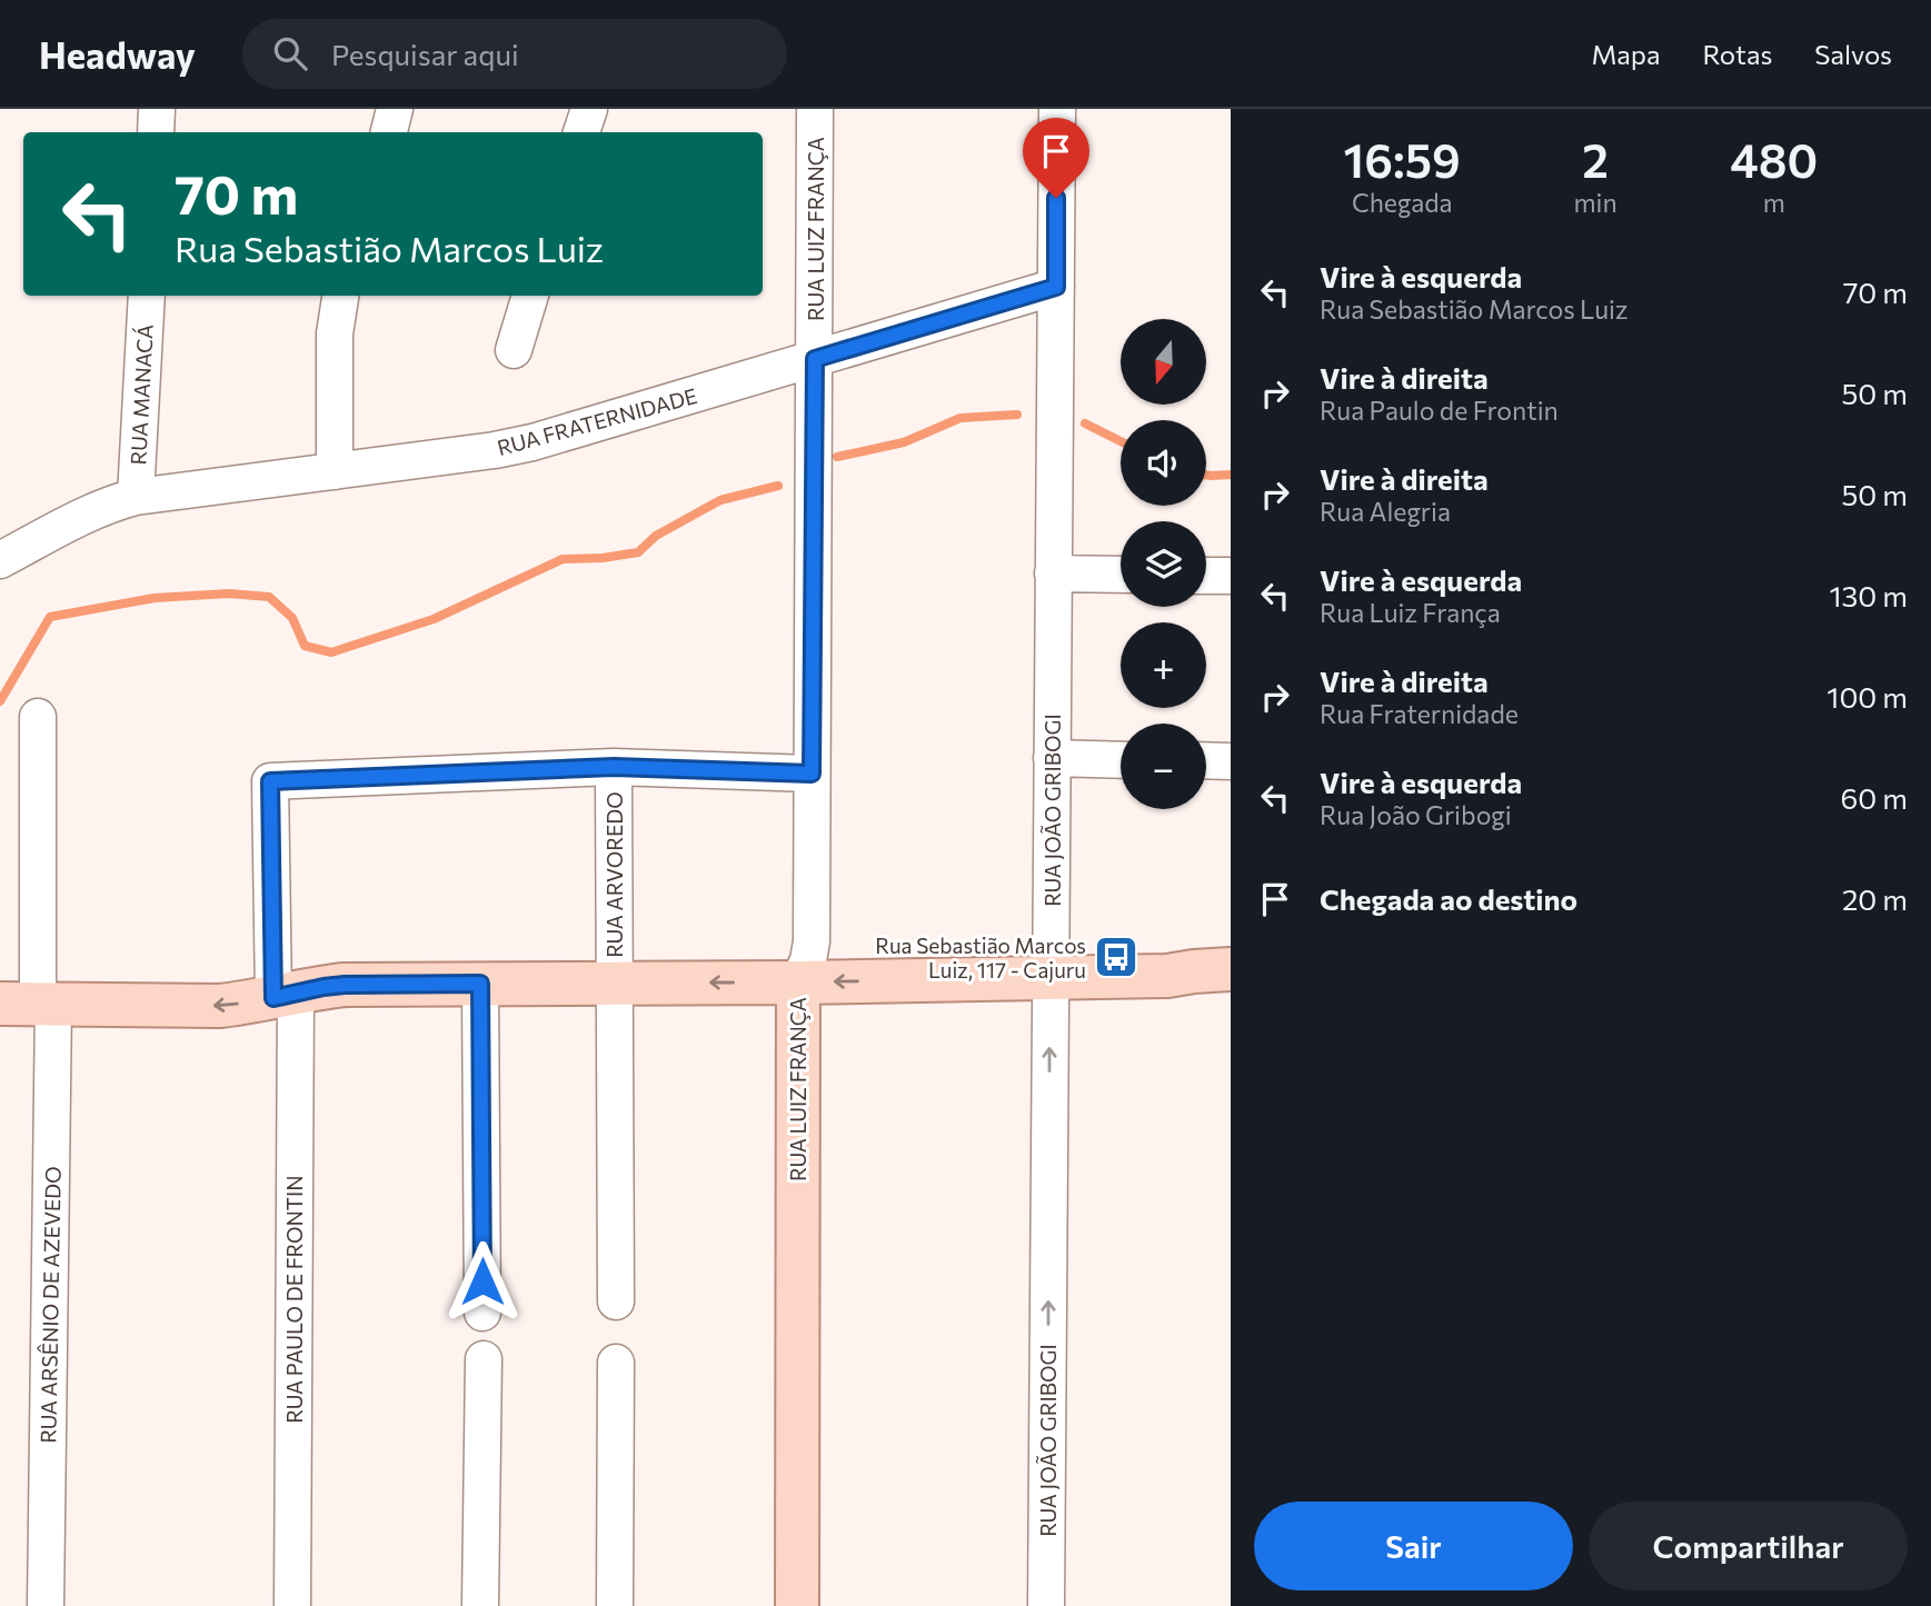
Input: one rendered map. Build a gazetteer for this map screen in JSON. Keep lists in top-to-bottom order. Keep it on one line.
{"streets":{"main road":["RUA LUIZ FRANÇA"],"street":["RUA MANACÁ","RUA FRATERNIDADE","RUA JOÃO GRIBOGI","RUA ARVOREDO","RUA PAULO DE FRONTIN","RUA ARSÊNIO DE AZEVEDO"]},"crossings":[["RUA LUIZ FRANÇA","RUA FRATERNIDADE"],["RUA MANACÁ","RUA FRATERNIDADE"],["RUA FRATERNIDADE","RUA JOÃO GRIBOGI"],["RUA ARVOREDO","RUA PAULO DE FRONTIN"]],"one_way":["RUA JOÃO GRIBOGI"],"places":{"bus stop":["Rua Sebastião Marcos Luiz, 117 - Cajuru"]},"north":"bottom","page":{"header":"Headway","search":"Pesquisar aqui","nav":["Mapa","Rotas","Salvos"],"eta":["16:59","Chegada","2","min","480","m"],"turn":["70 m","Rua Sebastião Marcos Luiz"],"list":[{"name":"Vire à esquerda","note":"Rua Sebastião Marcos Luiz","value":"70 m"},{"name":"Vire à direita","note":"Rua Paulo de Frontin","value":"50 m"},{"name":"Vire à direita","note":"Rua Alegria","value":"50 m"},{"name":"Vire à esquerda","note":"Rua Luiz França","value":"130 m"},{"name":"Vire à direita","note":"Rua Fraternidade","value":"100 m"},{"name":"Vire à esquerda","note":"Rua João Gribogi","value":"60 m"},{"name":"Chegada ao destino","value":"20 m"}],"map_buttons":["+","−"],"buttons":["Sair","Compartilhar"]}}
